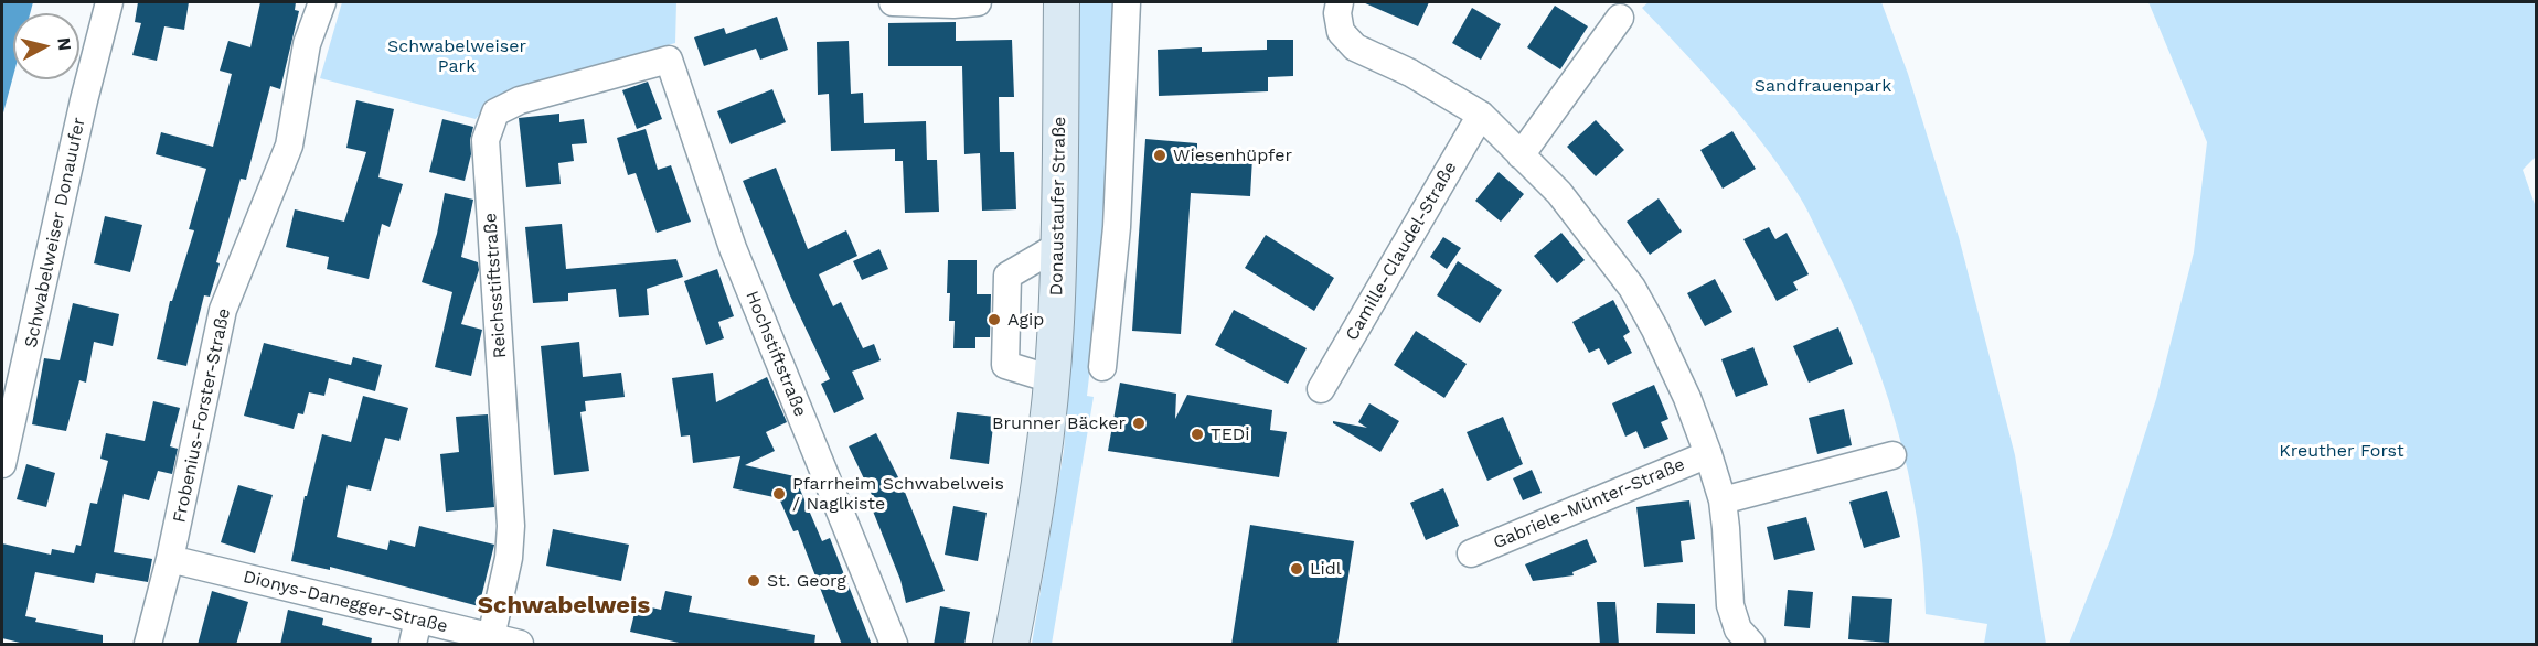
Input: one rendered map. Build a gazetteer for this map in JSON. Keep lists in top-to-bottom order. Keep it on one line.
{"streets":{"main road":["Donaustaufer Straße"],"street":["Schwabelweiser Donauufer","Camille-Claudel-Straße","Reichsstiftstraße","Hochstiftstraße","Frobenius-Forster-Straße","Gabriele-Münter-Straße","Dionys-Danegger-Straße"]},"crossings":[["Reichsstiftstraße","Hochstiftstraße"],["Reichsstiftstraße","Dionys-Danegger-Straße"],["Frobenius-Forster-Straße","Dionys-Danegger-Straße"]],"districts":["Schwabelweis"],"parks":["Schwabelweiser Park","Sandfrauenpark","Kreuther Forst"],"places":["Wiesenhüpfer","Agip","Brunner Bäcker","TEDi","Pfarrheim Schwabelweis / Naglkiste","Lidl","St. Georg"],"north":"right"}
